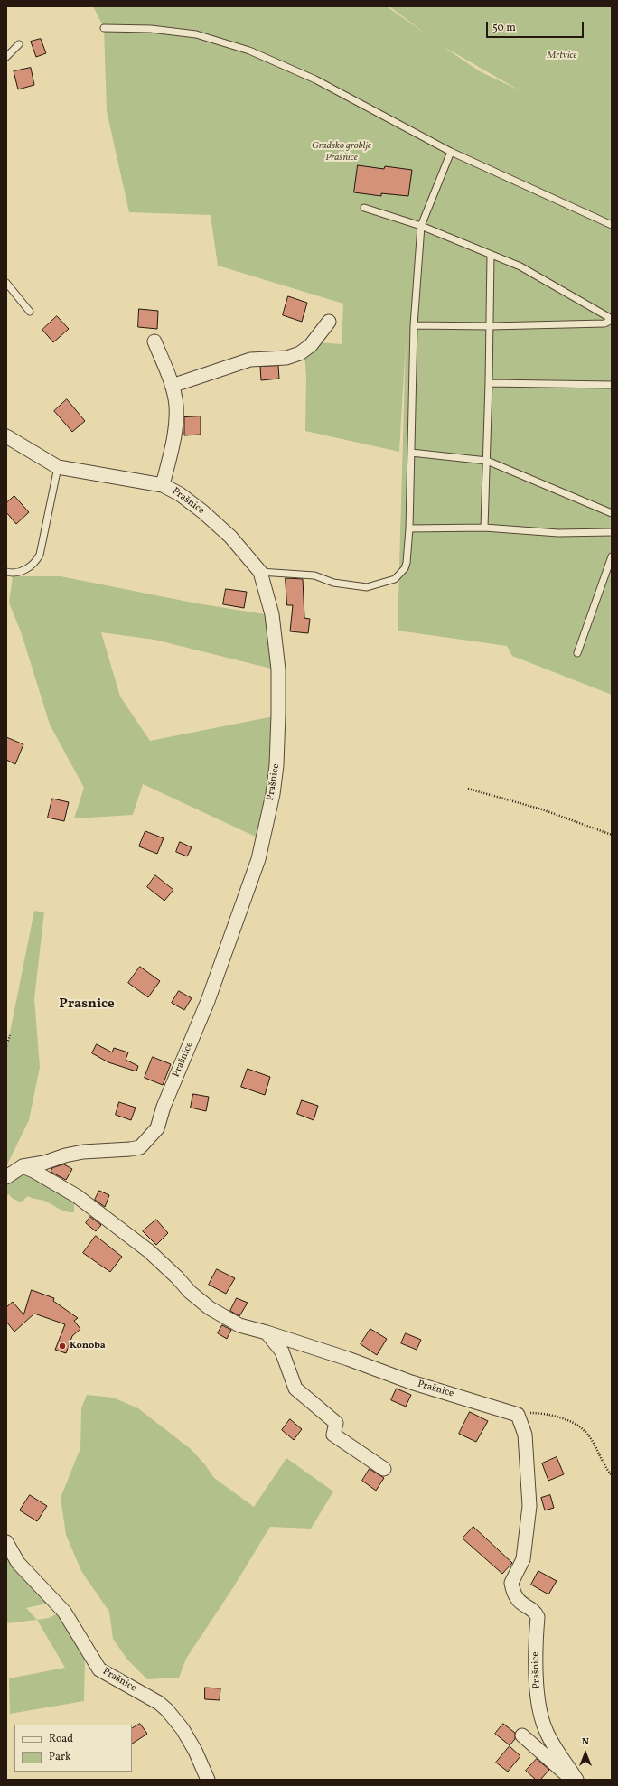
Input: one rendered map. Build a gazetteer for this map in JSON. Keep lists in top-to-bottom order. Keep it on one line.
{"streets":{"street":["Prašnice"]},"districts":["Prasnice"],"parks":["Mrtvice","Gradsko groblje Prašnice"],"places":["Konoba"],"legend":["Road","Park"],"scale_bar":"50 m","north":"top"}
